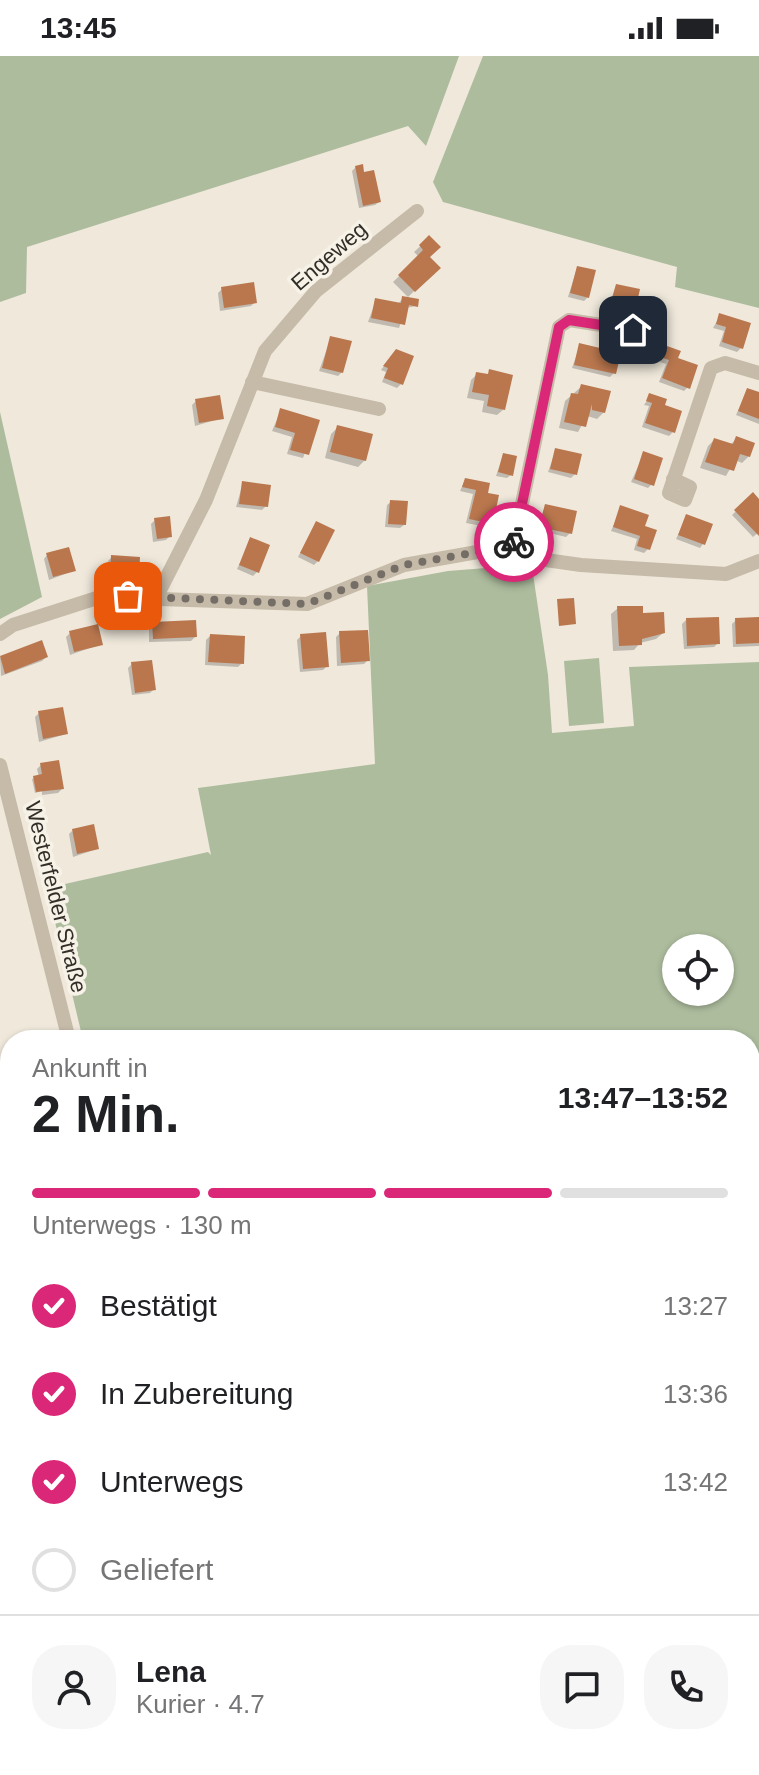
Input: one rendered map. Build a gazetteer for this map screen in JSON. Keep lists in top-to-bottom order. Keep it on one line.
{"streets":{"street":["Engeweg","Westerfelder Straße"]},"page":{"status":"13:45","heading":["2 Min.","Ankunft in","13:47–13:52"],"panel":["Lena","Kurier · 4.7"],"bar":"Unterwegs · 130 m","list":[["Bestätigt","13:27"],["In Zubereitung","13:36"],["Unterwegs","13:42"],"Geliefert"]}}
